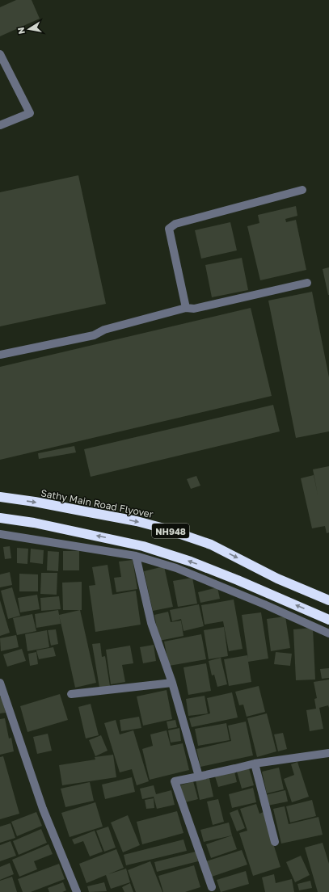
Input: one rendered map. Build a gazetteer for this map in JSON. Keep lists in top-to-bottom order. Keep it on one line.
{"streets":{"highway":["Sathy Main Road Flyover","NH948"]},"north":"left"}
